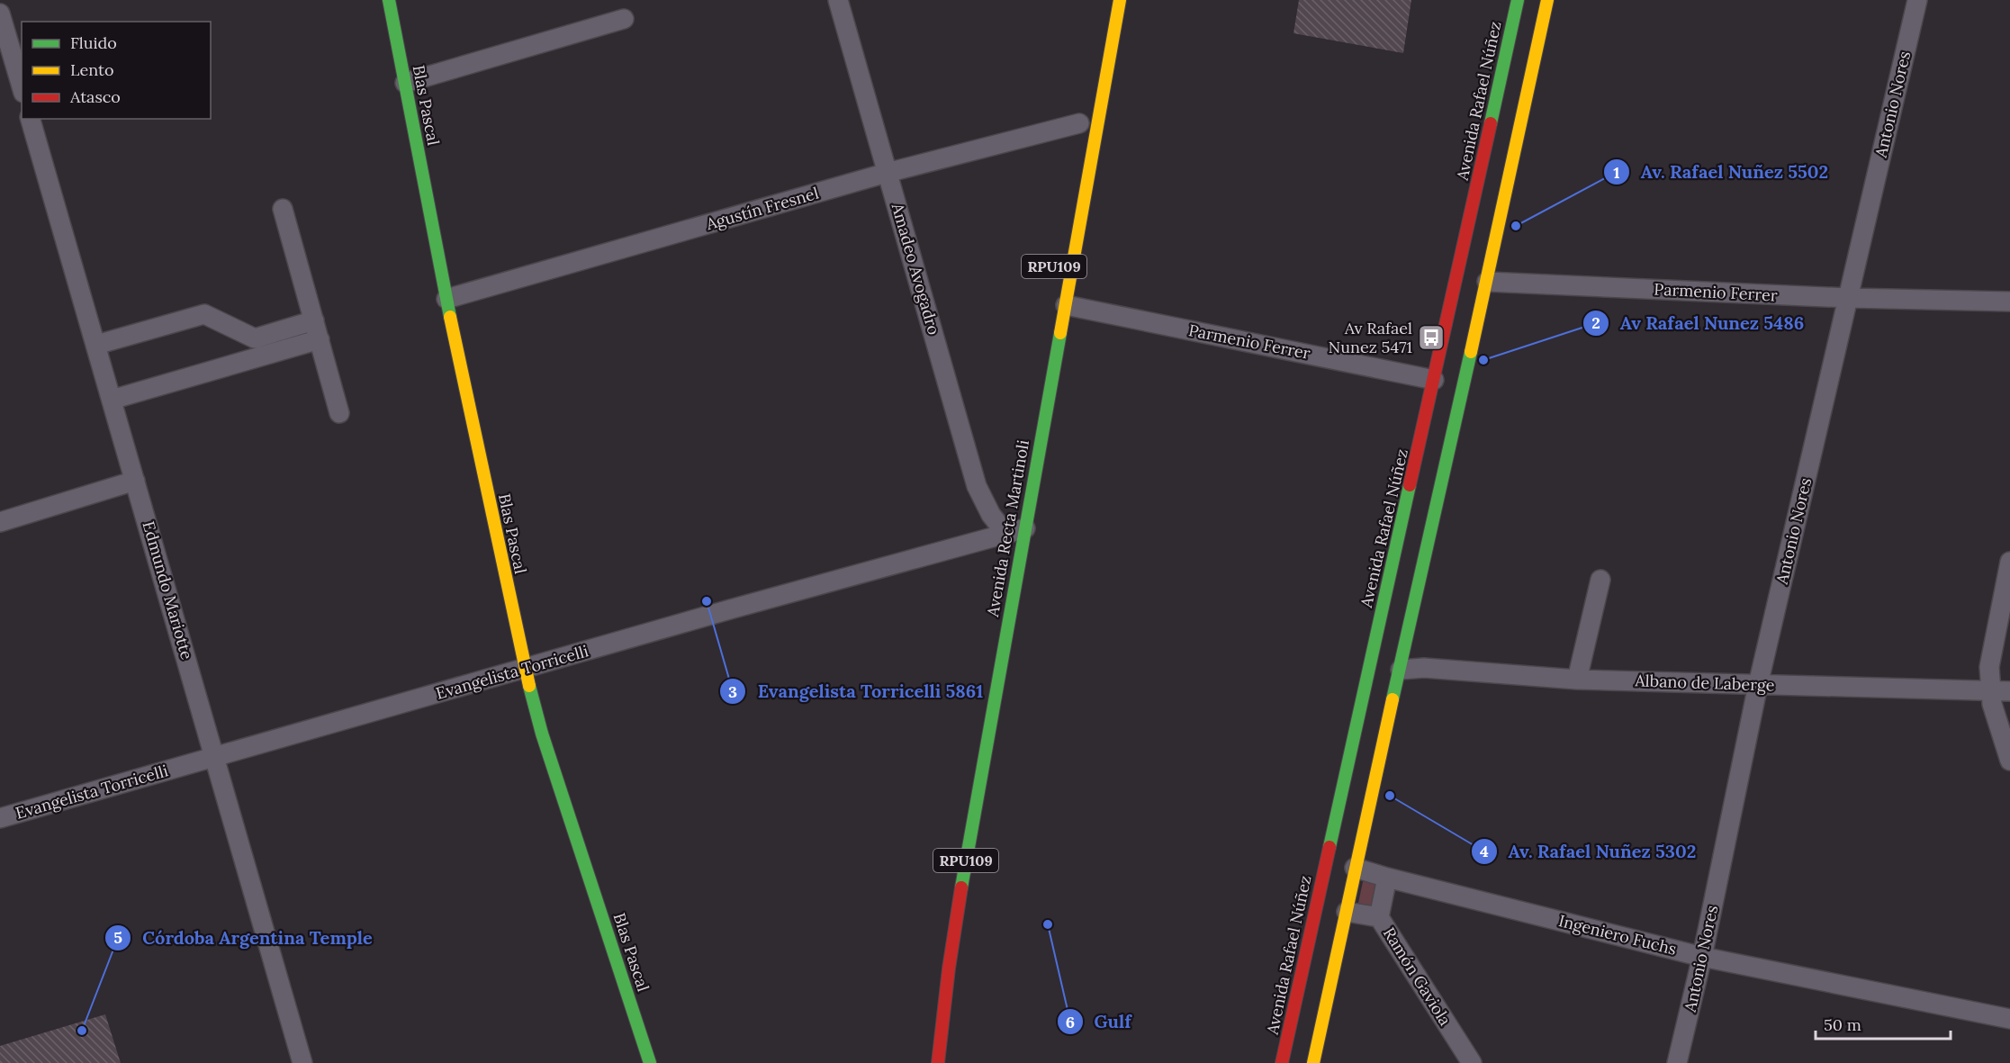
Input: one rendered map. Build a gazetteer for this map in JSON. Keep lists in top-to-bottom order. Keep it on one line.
{"streets":{"main road":["Avenida Rafael Núñez","Blas Pascal","RPU109","Avenida Recta Martinoli"],"street":["Antonio Nores","Agustín Fresnel","Amadeo Avogadro","Parmenio Ferrer","Edmundo Mariotte","Evangelista Torricelli","Albano de Laberge","Ingeniero Fuchs","Ramón Gaviola"]},"crossings":[["Avenida Rafael Núñez","Parmenio Ferrer"],["Antonio Nores","Parmenio Ferrer"],["Antonio Nores","Albano de Laberge"],["Antonio Nores","Ingeniero Fuchs"],["Blas Pascal","Agustín Fresnel"],["Blas Pascal","Evangelista Torricelli"],["Agustín Fresnel","Amadeo Avogadro"],["Amadeo Avogadro","Evangelista Torricelli"],["Parmenio Ferrer","Avenida Recta Martinoli"],["Avenida Recta Martinoli","Evangelista Torricelli"],["Edmundo Mariotte","Evangelista Torricelli"]],"places":{"other":["Av. Rafael Nuñez 5502","Av Rafael Nunez 5486","Evangelista Torricelli 5861","Av. Rafael Nuñez 5302","Gulf","Córdoba Argentina Temple"],"bus stop":["Av Rafael Nunez 5471"]},"legend":["Fluido","Lento","Atasco"],"scale_bar":"50 m"}
